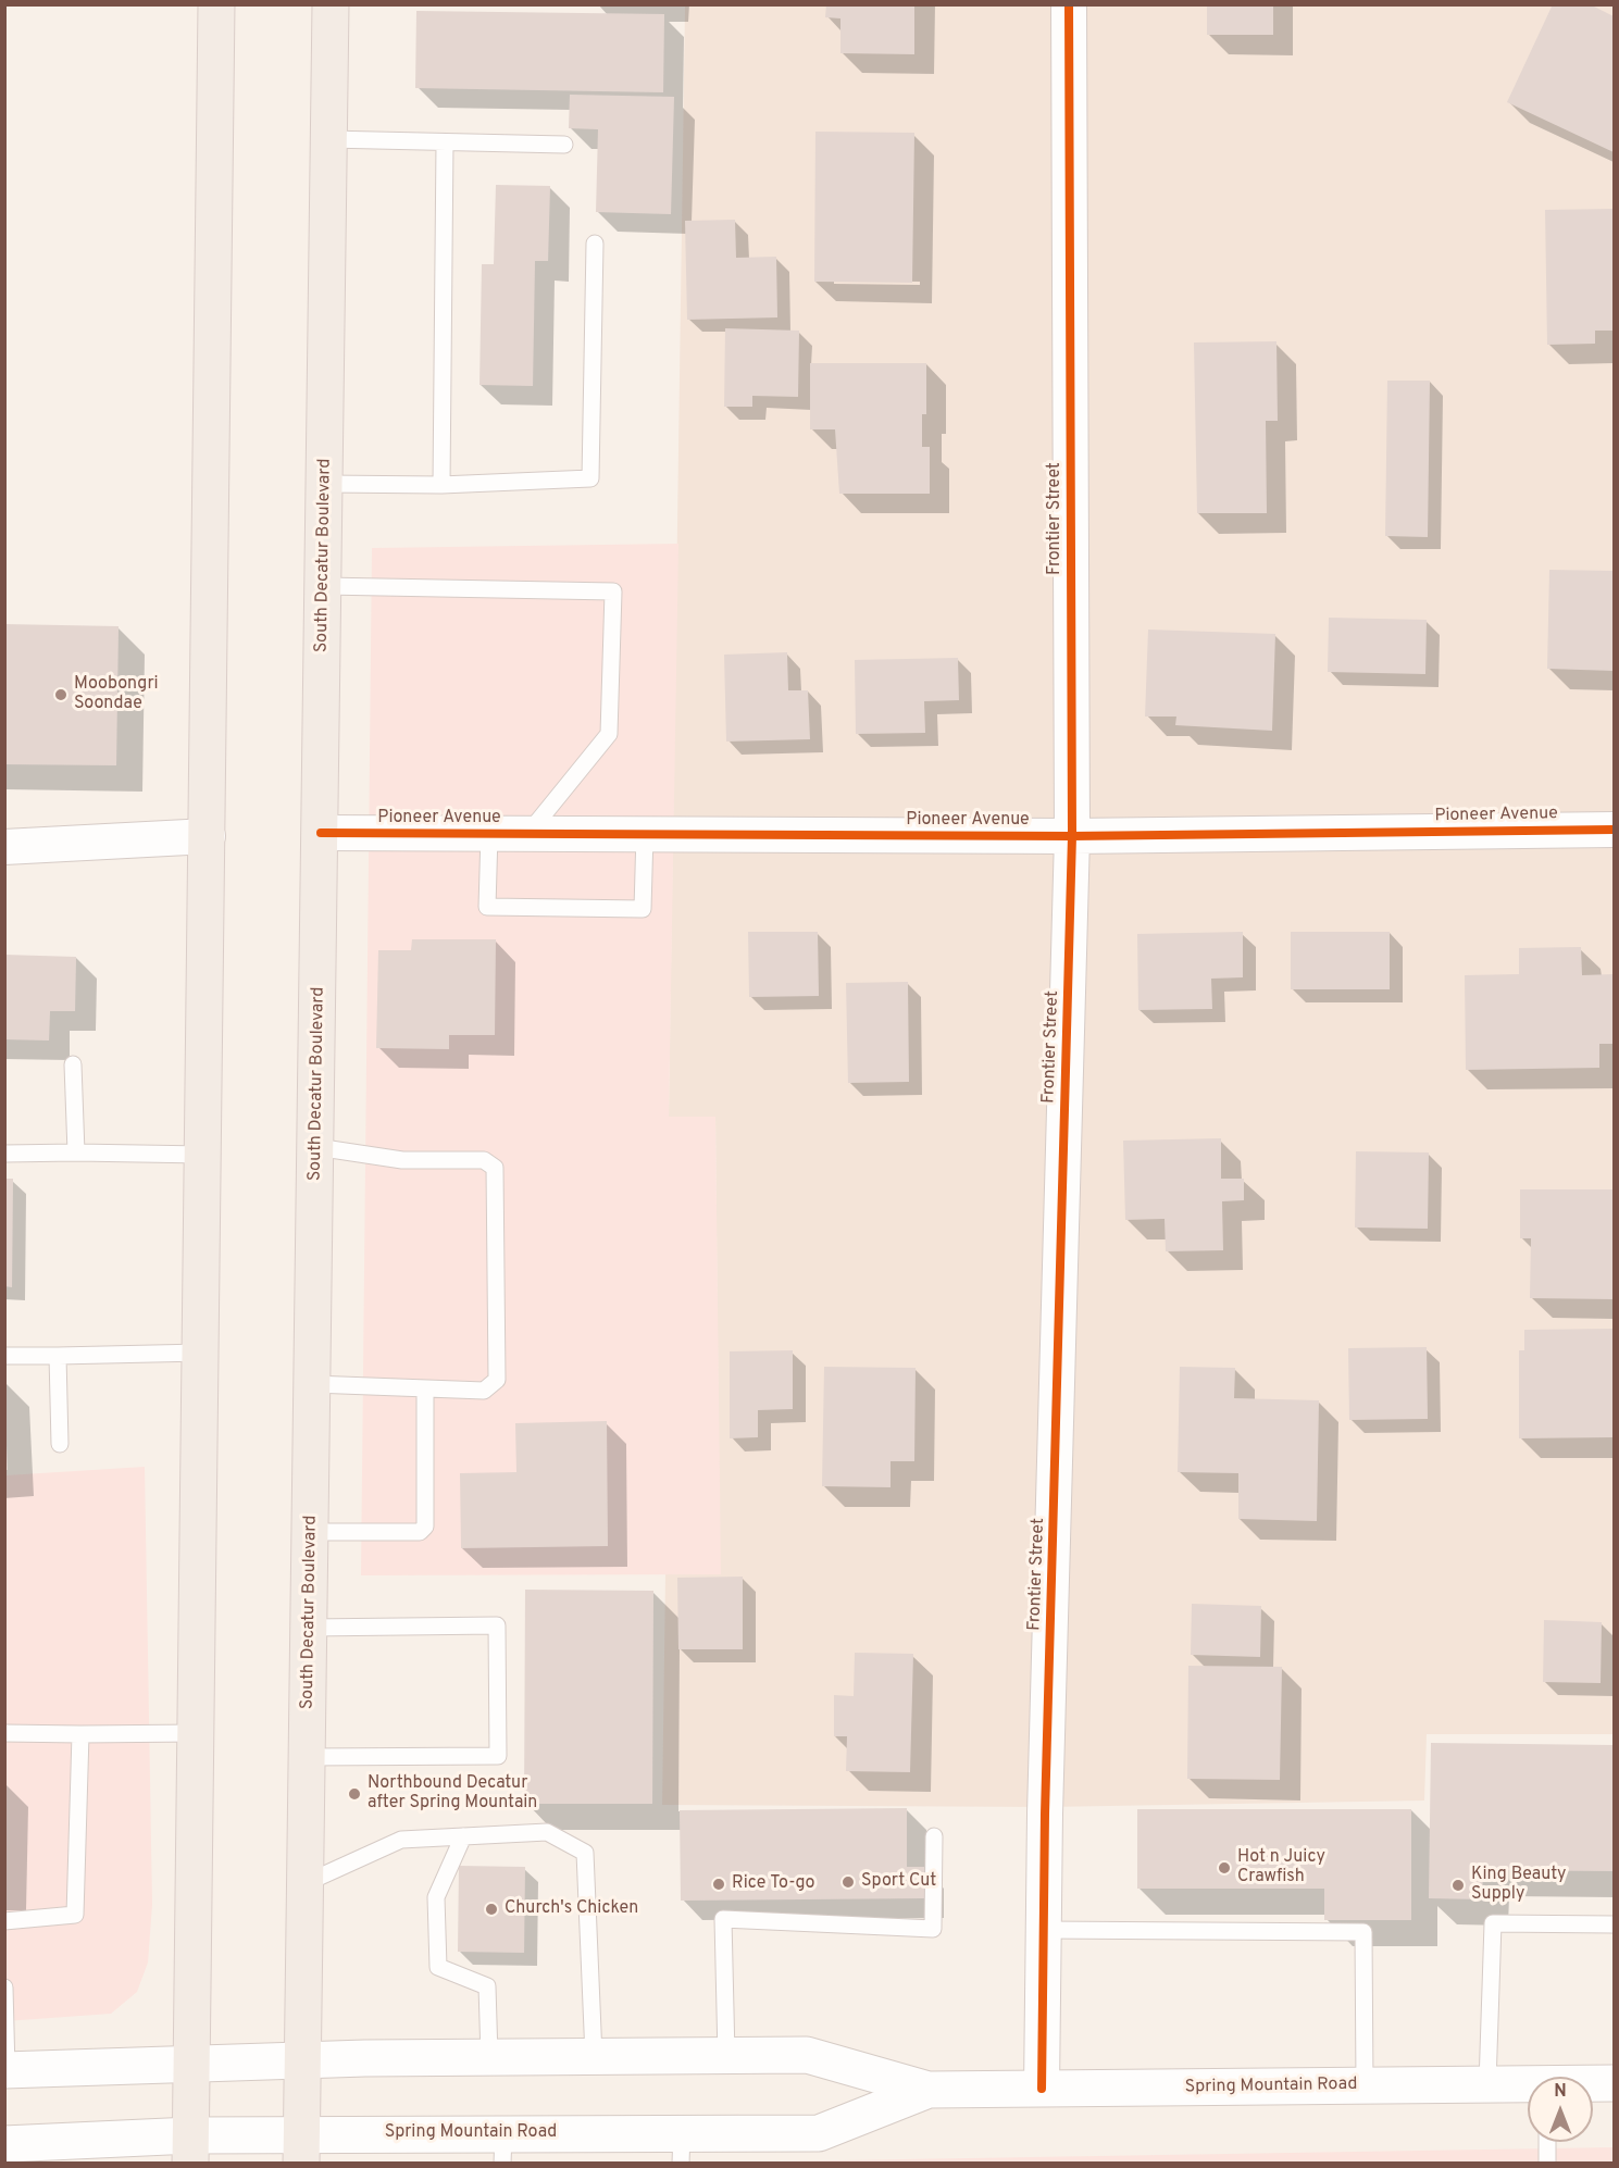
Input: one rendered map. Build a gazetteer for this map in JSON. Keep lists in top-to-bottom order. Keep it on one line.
{"streets":{"main road":["South Decatur Boulevard","Spring Mountain Road"],"street":["Frontier Street","Pioneer Avenue"]},"crossings":[["Frontier Street","Pioneer Avenue"],["Frontier Street","Spring Mountain Road"],["South Decatur Boulevard","Pioneer Avenue"],["South Decatur Boulevard","Spring Mountain Road"]],"places":["Moobongri Soondae","Northbound Decatur after Spring Mountain","Hot n Juicy Crawfish","Sport Cut","Rice To-go","King Beauty Supply","Church's Chicken"],"north":"top"}
